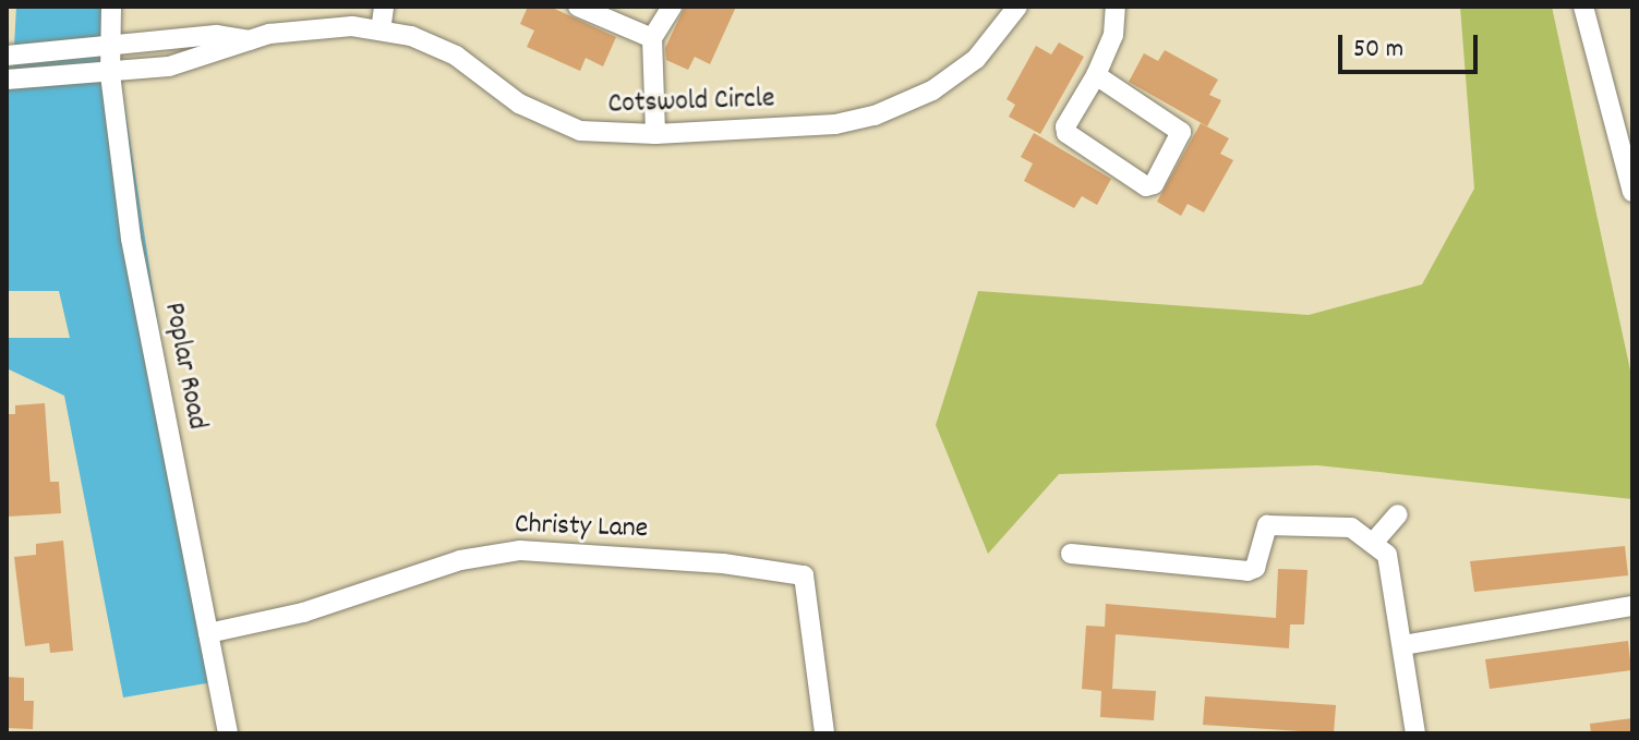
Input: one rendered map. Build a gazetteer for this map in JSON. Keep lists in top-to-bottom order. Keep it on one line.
{"streets":{"street":["Cotswold Circle","Poplar Road","Christy Lane"]},"crossings":[["Cotswold Circle","Poplar Road"],["Poplar Road","Christy Lane"]],"scale_bar":"50 m"}
